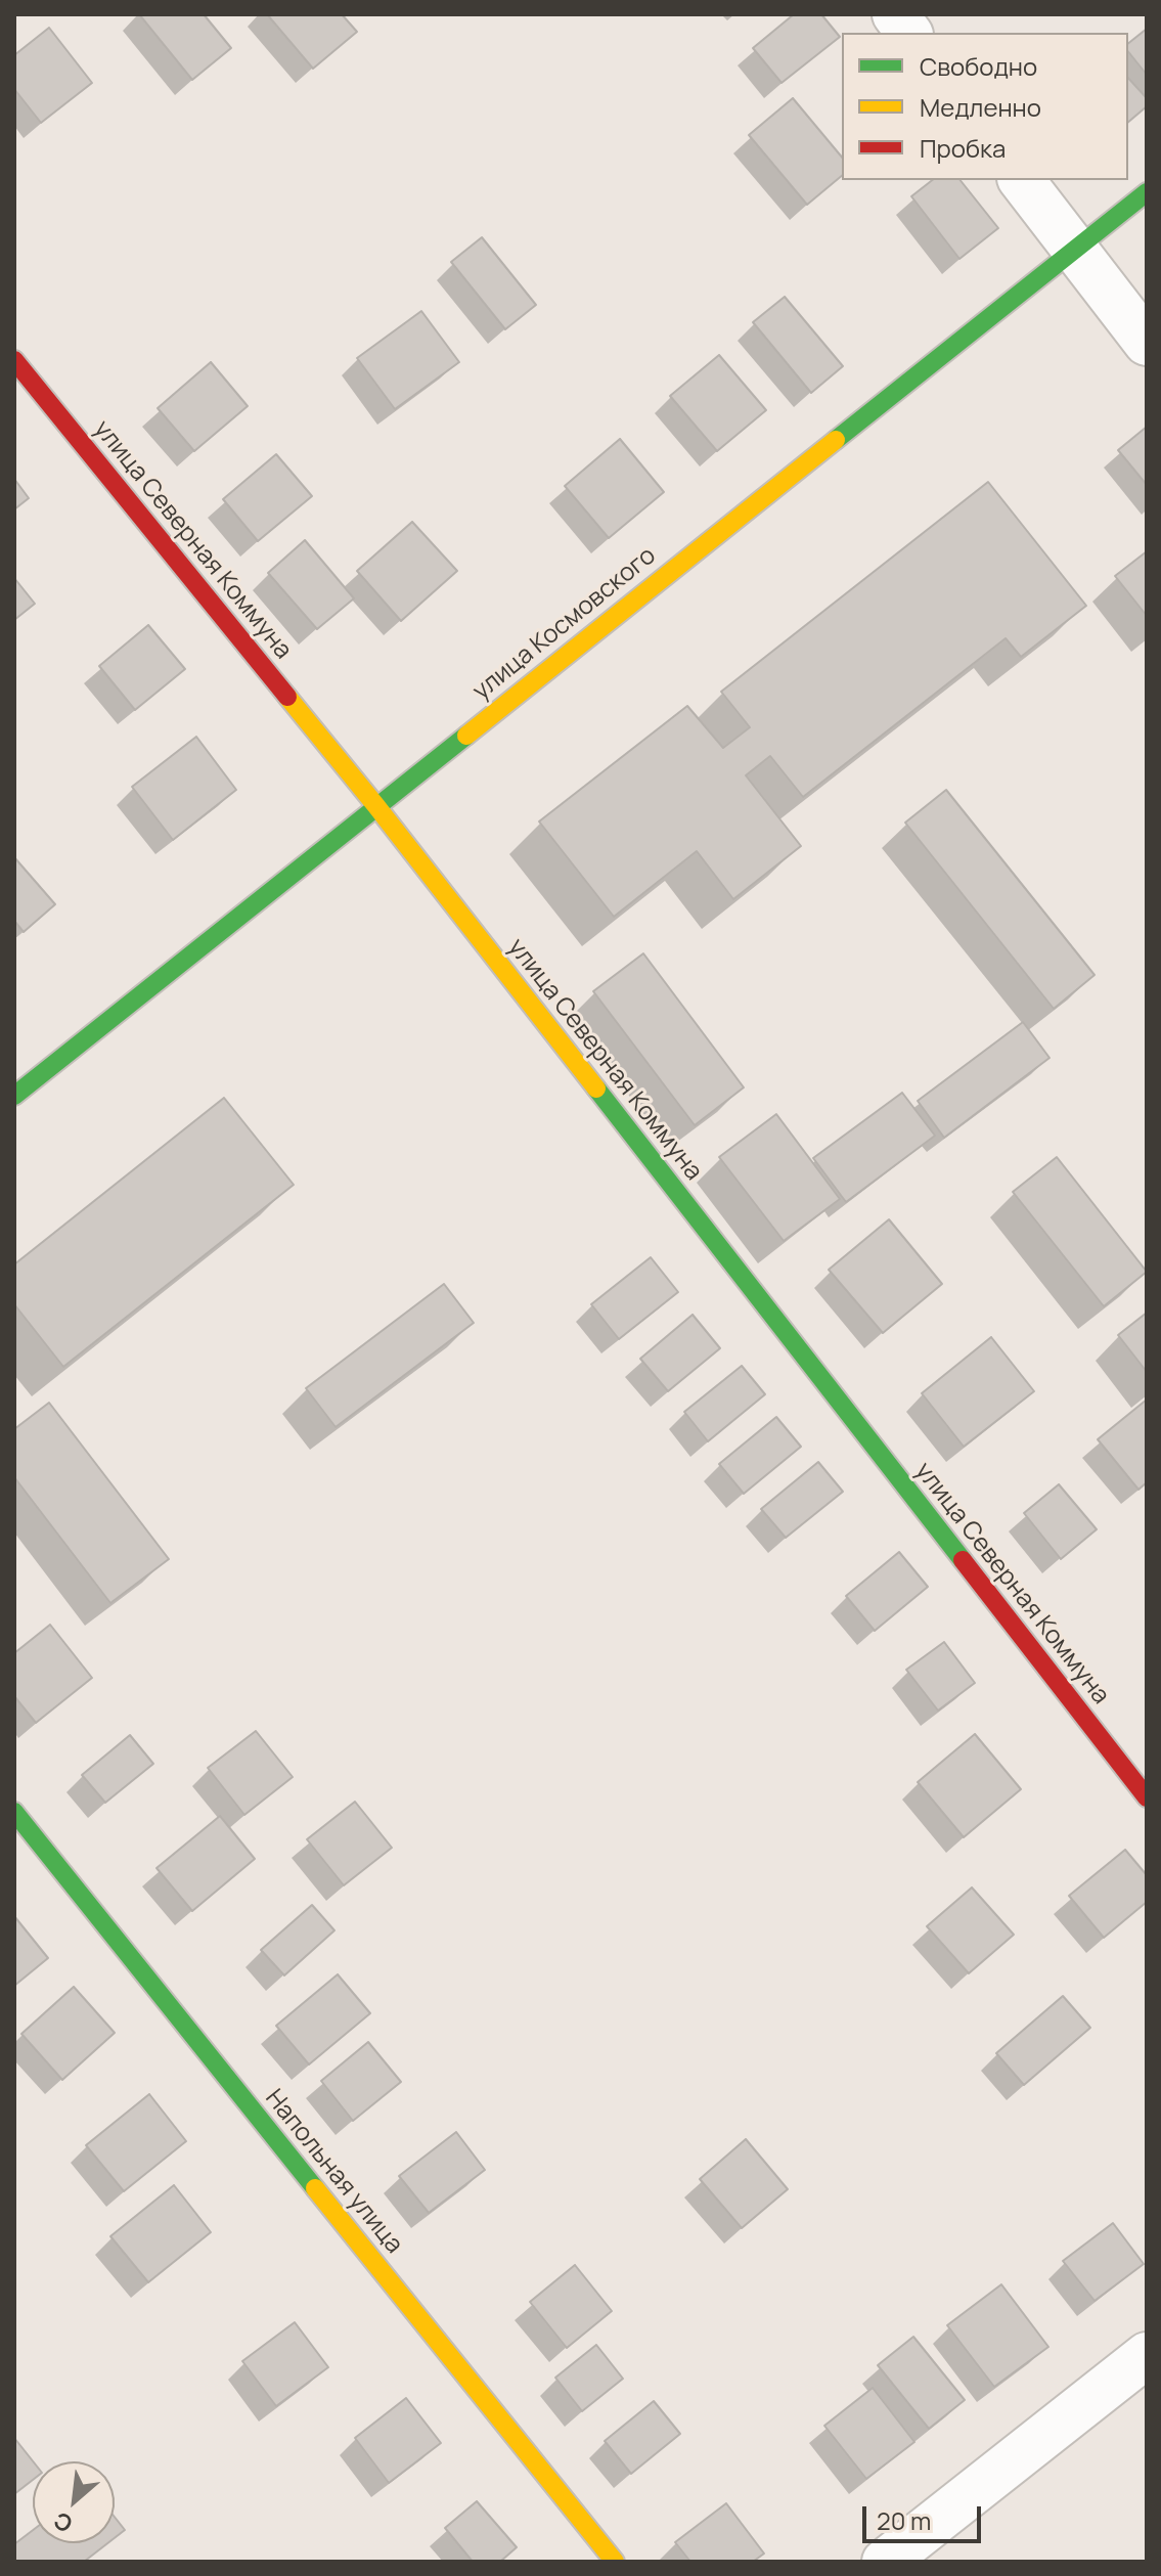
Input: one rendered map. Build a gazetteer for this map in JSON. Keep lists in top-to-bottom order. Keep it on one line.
{"streets":{"street":["улица Северная Коммуна","улица Космовского","Напольная улица"]},"crossings":[["улица Северная Коммуна","улица Космовского"]],"legend":["Свободно","Медленно","Пробка"],"scale_bar":"20 m","north":"bottom left"}
